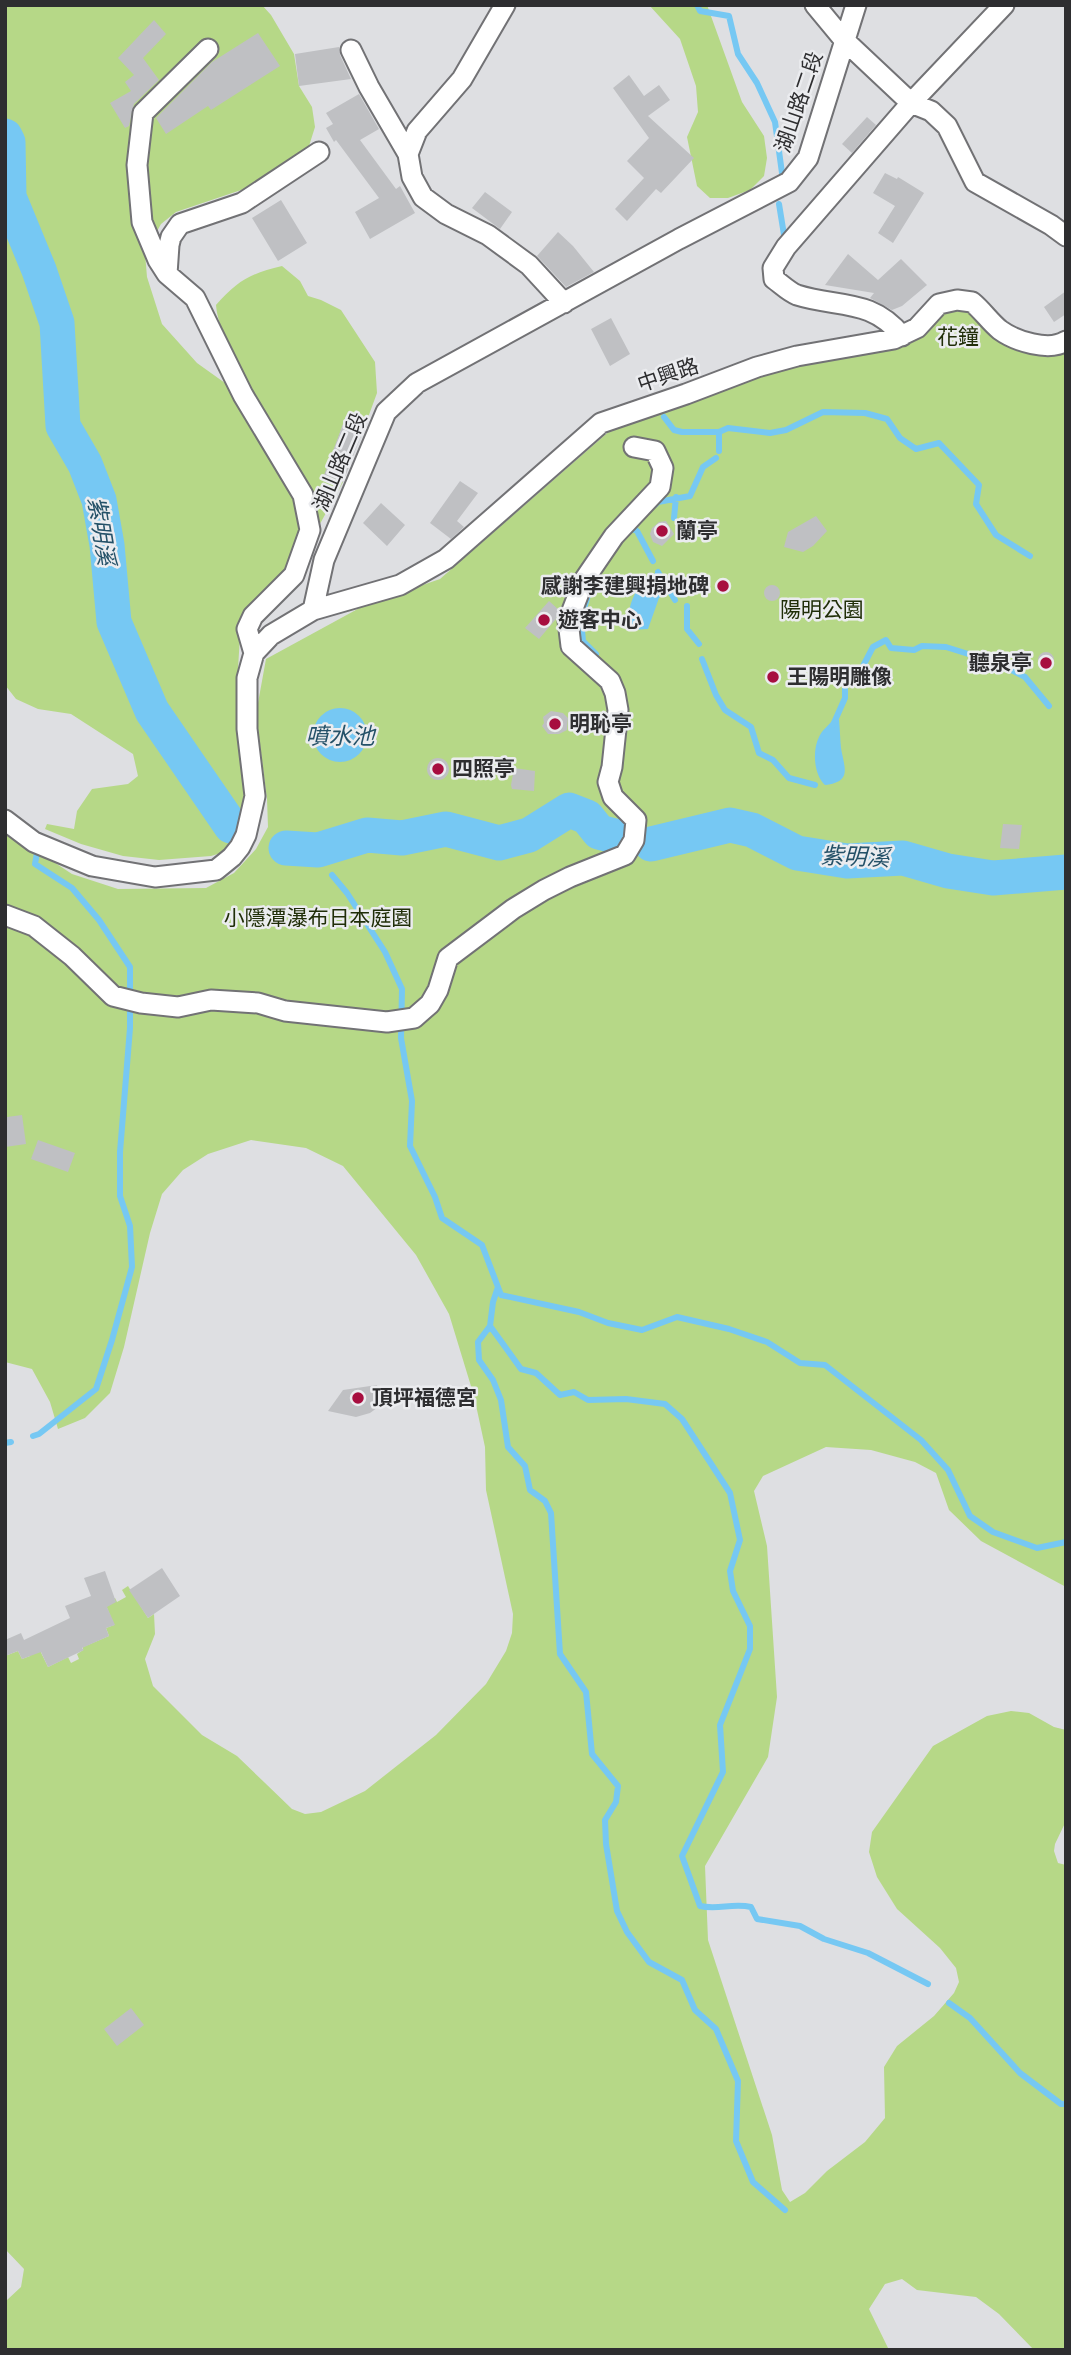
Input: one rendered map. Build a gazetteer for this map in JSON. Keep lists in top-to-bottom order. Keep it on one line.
{"streets":{"street":["湖山路二段","中興路"]},"crossings":[["湖山路二段","中興路"]],"water":["紫明溪","噴水池"],"parks":["花鐘","陽明公園","小隱潭瀑布日本庭園"],"places":["蘭亭","感謝李建興捐地碑","遊客中心","聽泉亭","王陽明雕像","明恥亭","四照亭","頂坪福德宮"]}
